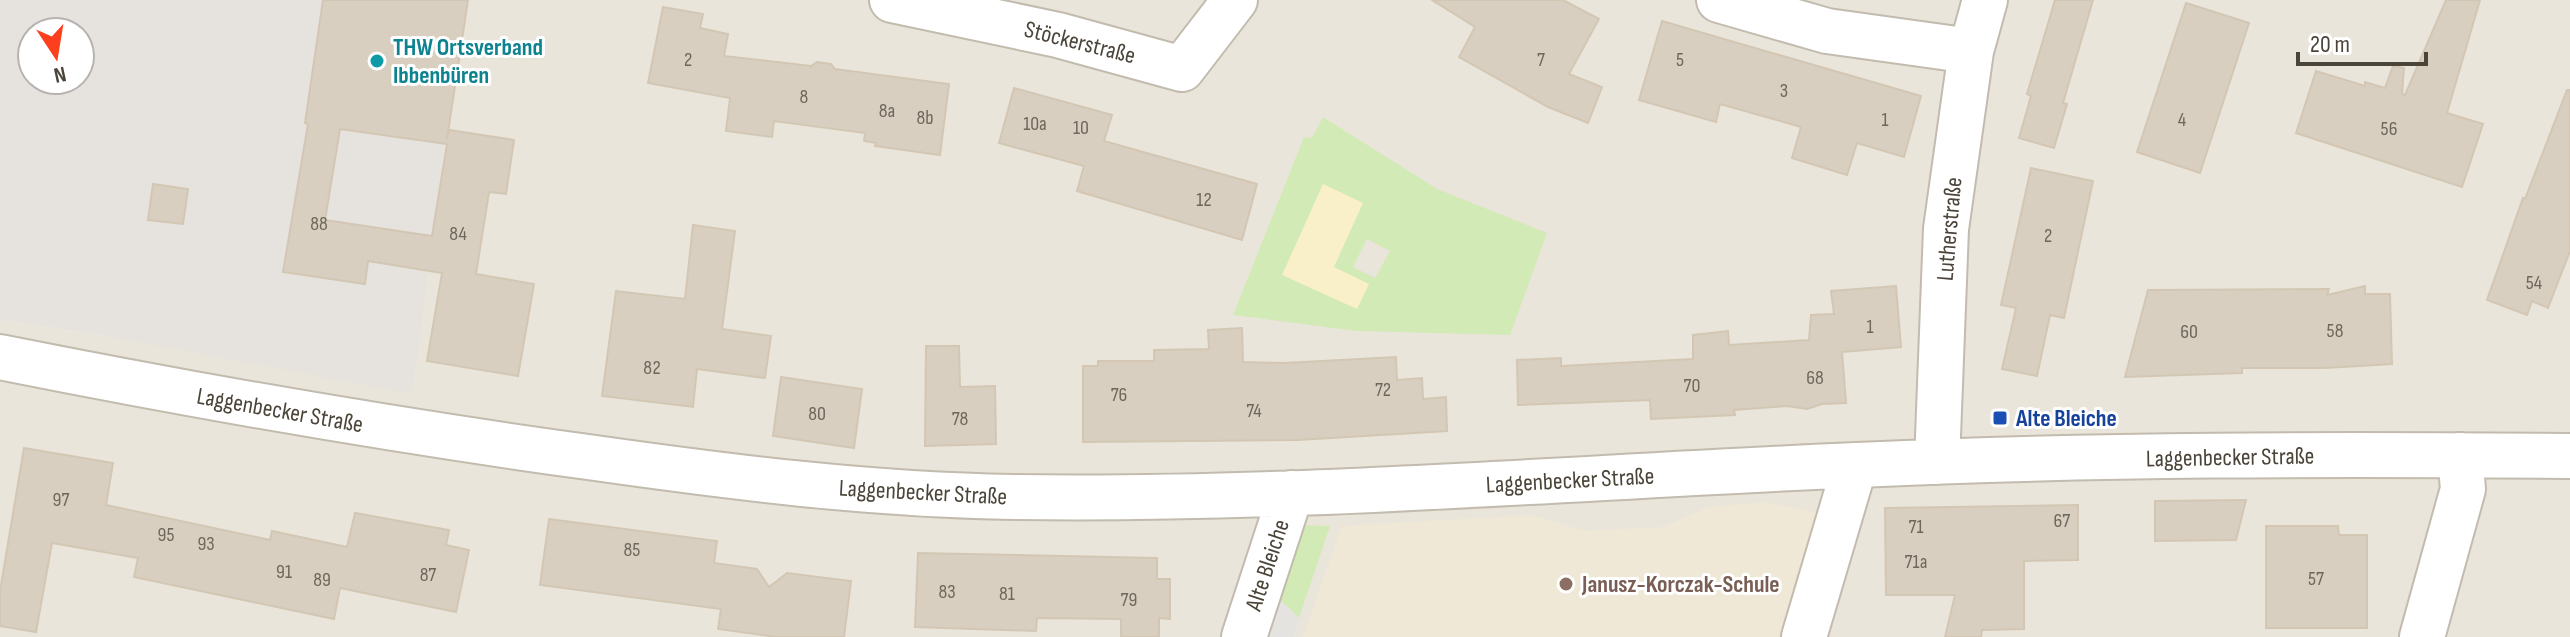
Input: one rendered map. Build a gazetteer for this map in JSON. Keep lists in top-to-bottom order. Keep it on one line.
{"streets":{"street":["Stöckerstraße","Lutherstraße","Laggenbecker Straße","Alte Bleiche"]},"crossings":[["Lutherstraße","Laggenbecker Straße"],["Laggenbecker Straße","Alte Bleiche"]],"places":{"other":["THW Ortsverband Ibbenbüren","Janusz-Korczak-Schule"],"transit":["Alte Bleiche"]},"house_numbers":["2","7","5","3","8","8a","8b","1","4","10a","10","56","12","88","84","2","54","1","58","60","82","68","70","72","76","74","80","78","97","67","71","95","93","85","71a","91","87","57","89","83","81","79"],"scale_bar":"20 m","north":"bottom"}
